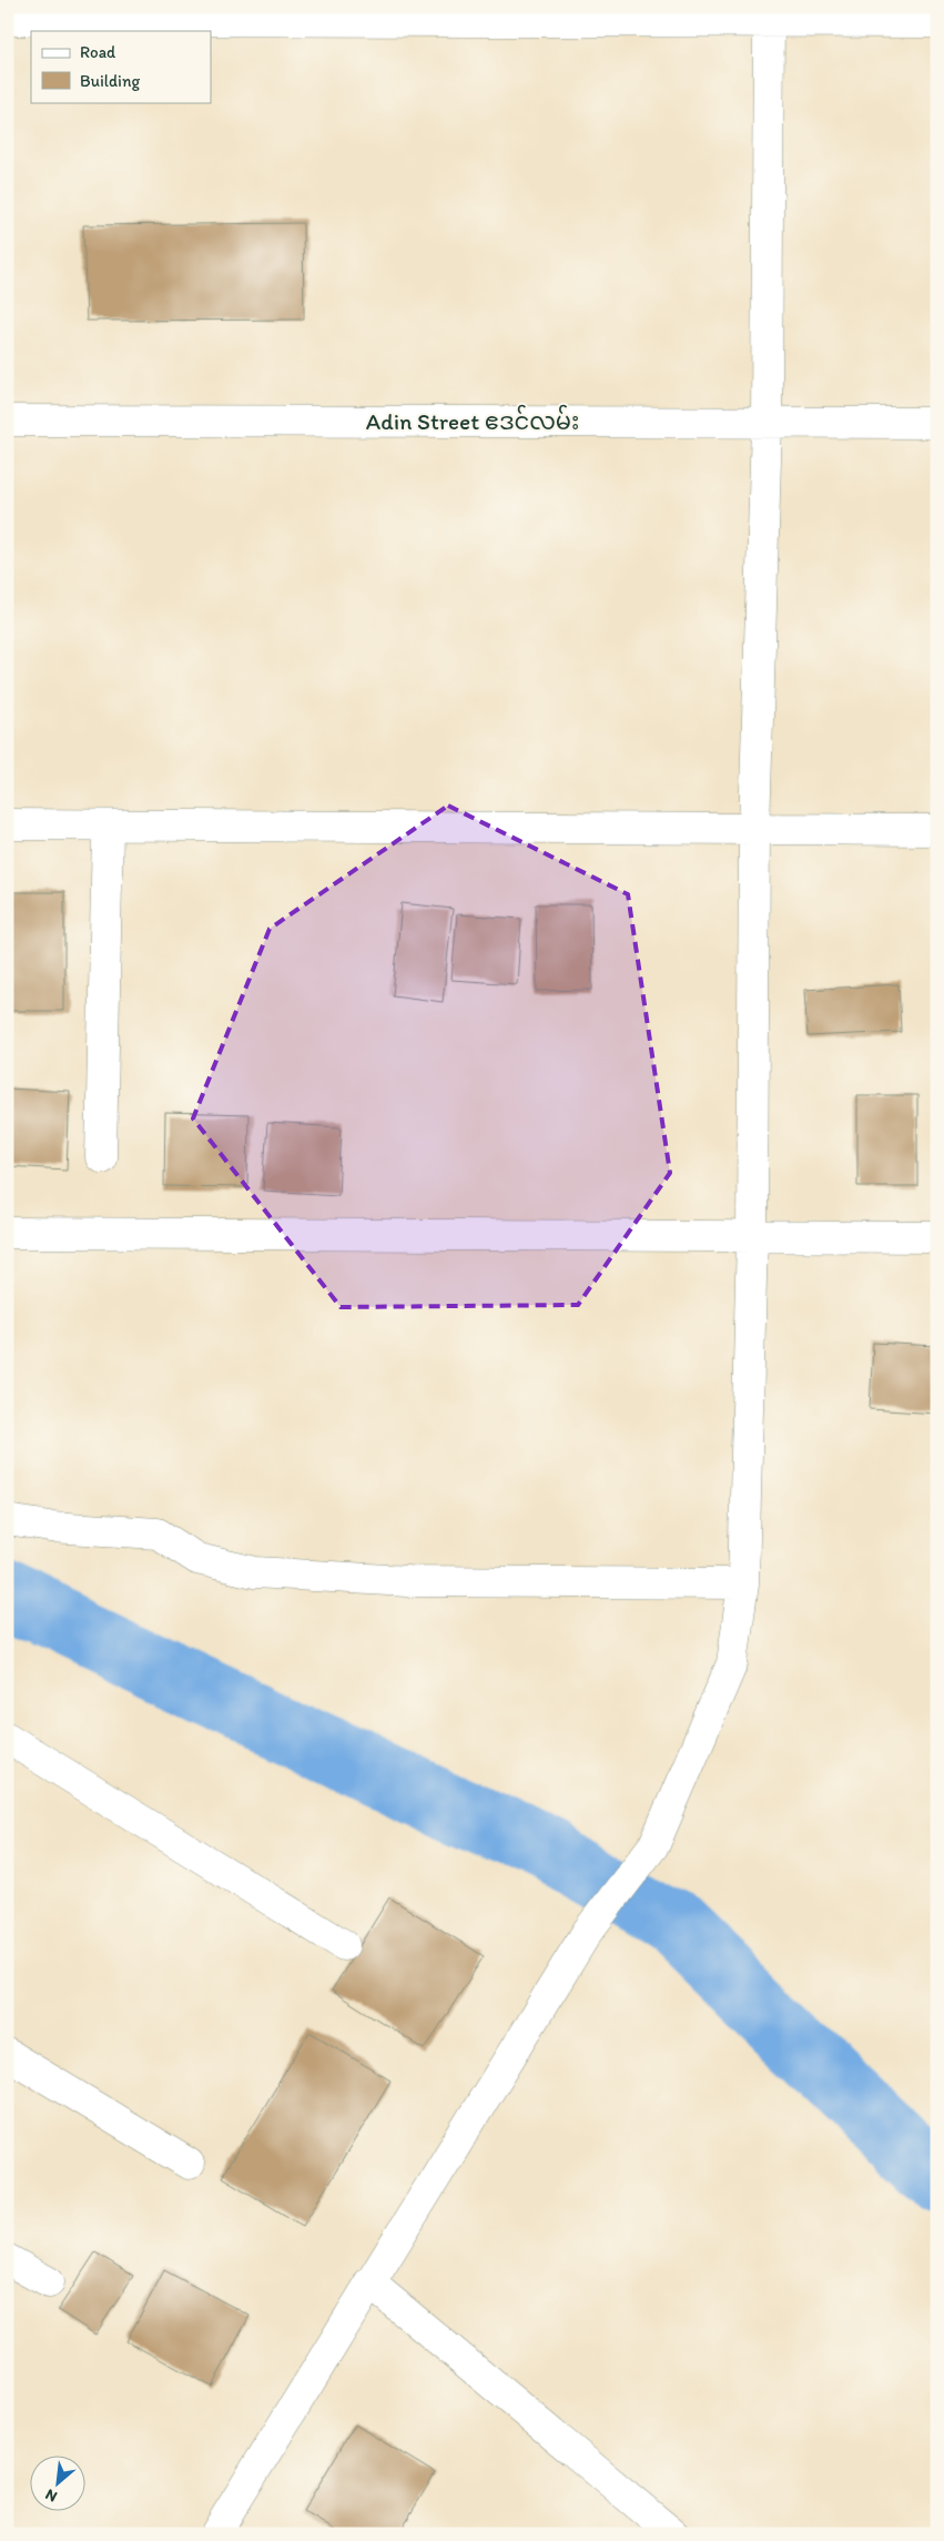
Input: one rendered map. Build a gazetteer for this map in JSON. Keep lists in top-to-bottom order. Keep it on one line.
{"streets":{"street":["Adin Street ဧဒင်လမ်း"]},"legend":["Road","Building"],"north":"bottom left"}
